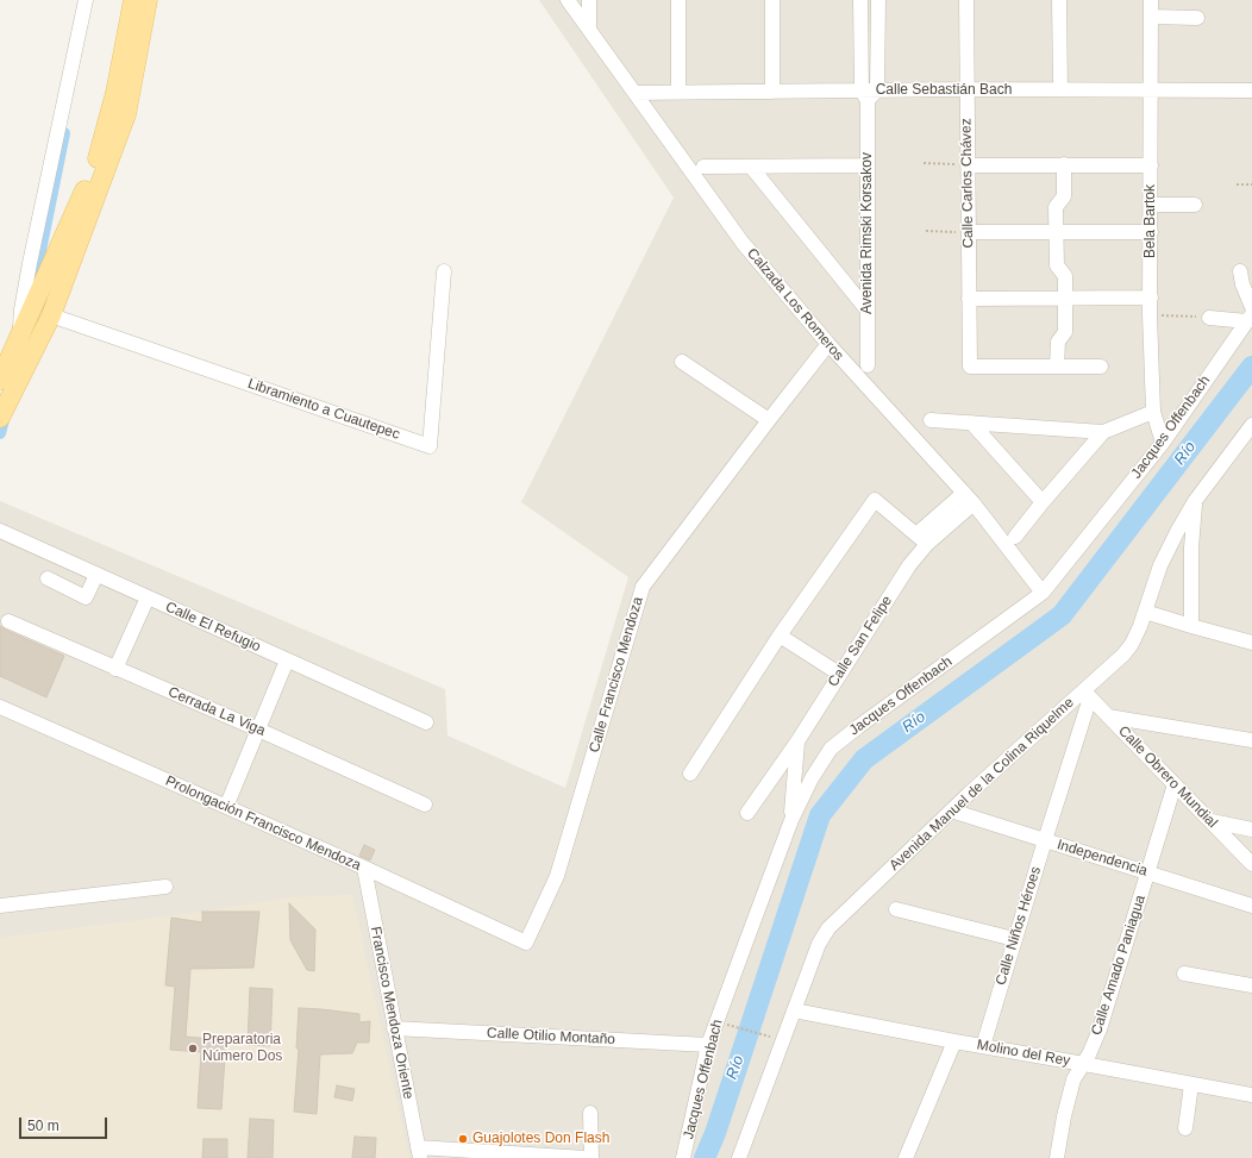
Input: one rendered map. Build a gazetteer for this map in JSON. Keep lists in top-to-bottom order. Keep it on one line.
{"streets":{"street":["Calle Sebastián Bach","Calle Carlos Chávez","Bela Bartok","Avenida Rimski Korsakov","Calzada Los Romeros","Libramiento a Cuautepec","Jacques Offenbach","Calle El Refugio","Calle San Felipe","Calle Francisco Mendoza","Cerrada La Viga","Calle Obrero Mundial","Avenida Manuel de la Colina Riquelme","Prolongación Francisco Mendoza","Independencia","Calle Niños Héroes","Calle Amado Paniagua","Francisco Mendoza Oriente","Calle Otilio Montaño","Molino del Rey"]},"crossings":[["Calle Sebastián Bach","Calle Carlos Chávez"],["Calle Sebastián Bach","Bela Bartok"],["Calle Sebastián Bach","Avenida Rimski Korsakov"],["Calle Sebastián Bach","Calzada Los Romeros"],["Bela Bartok","Jacques Offenbach"],["Calzada Los Romeros","Jacques Offenbach"],["Calzada Los Romeros","Calle San Felipe"],["Calzada Los Romeros","Calle Francisco Mendoza"],["Jacques Offenbach","Calle Otilio Montaño"],["Calle Francisco Mendoza","Prolongación Francisco Mendoza"],["Calle Obrero Mundial","Avenida Manuel de la Colina Riquelme"],["Calle Obrero Mundial","Calle Niños Héroes"],["Calle Obrero Mundial","Calle Amado Paniagua"],["Avenida Manuel de la Colina Riquelme","Independencia"],["Avenida Manuel de la Colina Riquelme","Calle Niños Héroes"],["Avenida Manuel de la Colina Riquelme","Molino del Rey"],["Prolongación Francisco Mendoza","Francisco Mendoza Oriente"],["Independencia","Calle Niños Héroes"],["Independencia","Calle Amado Paniagua"],["Calle Niños Héroes","Molino del Rey"],["Calle Amado Paniagua","Molino del Rey"],["Francisco Mendoza Oriente","Calle Otilio Montaño"]],"water":["Río"],"places":["Preparatoria Número Dos","Guajolotes Don Flash"],"scale_bar":"50 m"}
